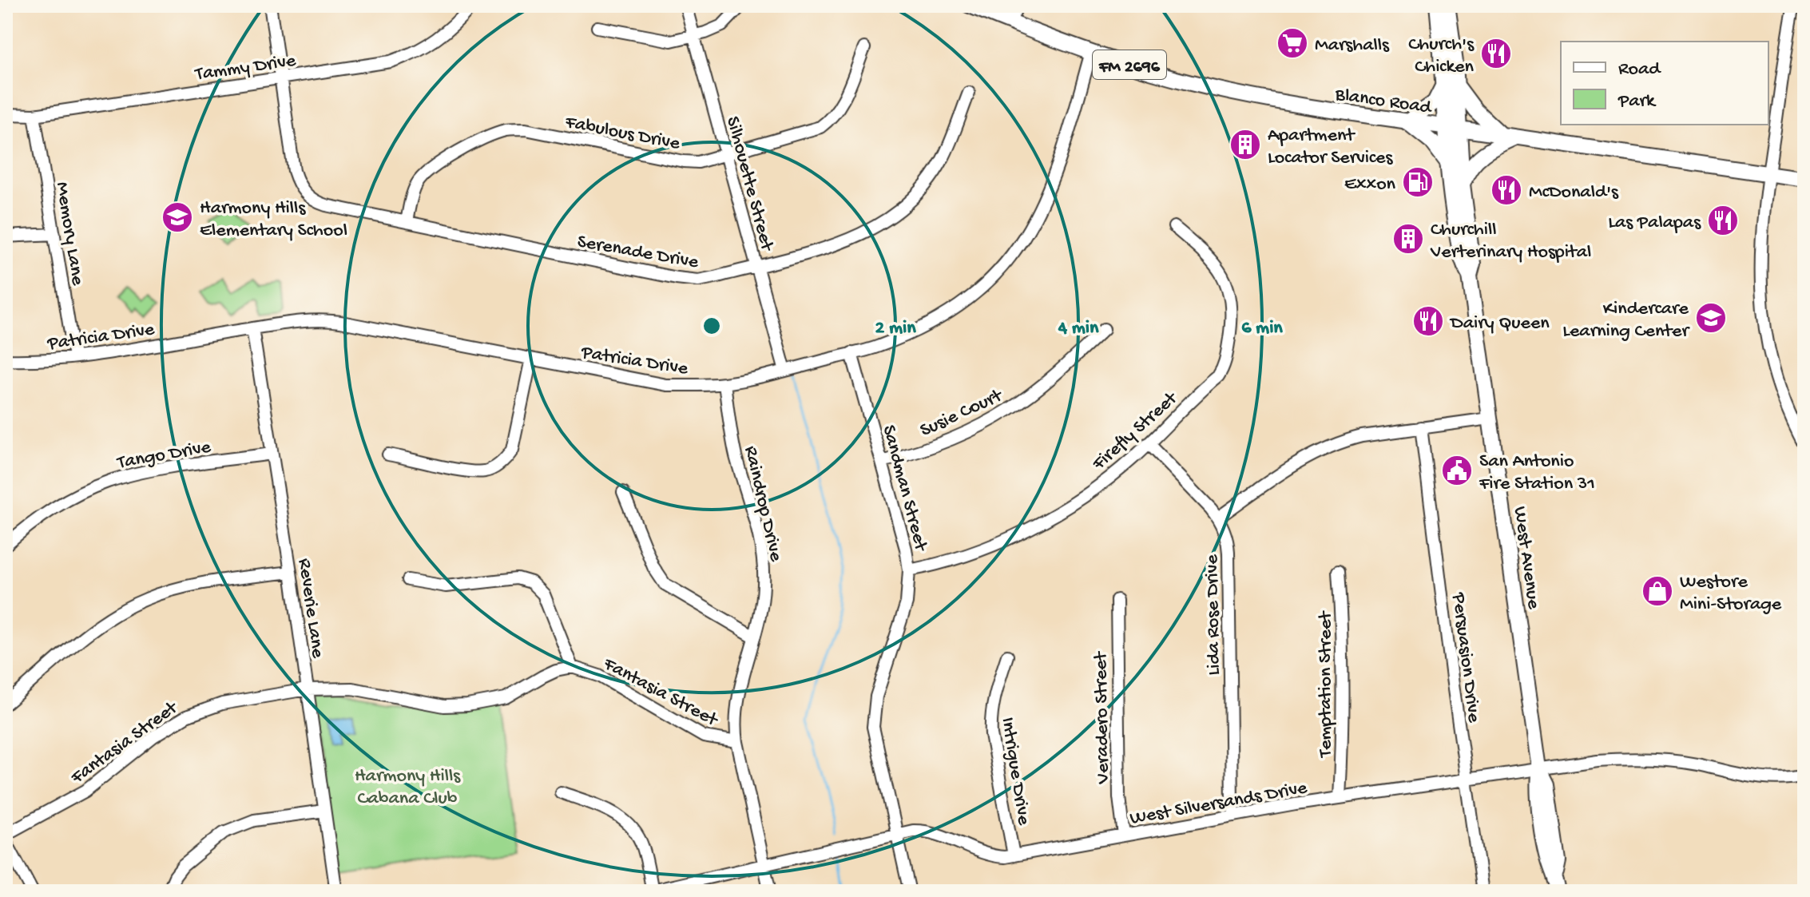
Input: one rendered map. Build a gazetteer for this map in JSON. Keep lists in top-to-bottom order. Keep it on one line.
{"streets":{"main road":["FM 2696","Blanco Road","West Avenue"],"street":["Tammy Drive","Fabulous Drive","Silhouette Street","Memory Lane","Serenade Drive","Patricia Drive","Susie Court","Firefly Street","Tango Drive","Sandman Street","Raindrop Drive","Reverie Lane","Lida Rose Drive","Persuasion Drive","Temptation Street","Fantasia Street","Veradero Street","Intrigue Drive","West Silversands Drive"]},"crossings":[["Tammy Drive","Memory Lane"],["Tammy Drive","Serenade Drive"],["Blanco Road","Patricia Drive"],["Blanco Road","West Avenue"],["Fabulous Drive","Silhouette Street"],["Fabulous Drive","Serenade Drive"],["Silhouette Street","Serenade Drive"],["Silhouette Street","Patricia Drive"],["Memory Lane","Patricia Drive"],["Patricia Drive","Sandman Street"],["Patricia Drive","Raindrop Drive"],["Patricia Drive","Reverie Lane"],["Susie Court","Sandman Street"],["Firefly Street","Sandman Street"],["Firefly Street","Lida Rose Drive"],["Tango Drive","Reverie Lane"],["Sandman Street","West Silversands Drive"],["Raindrop Drive","Fantasia Street"],["Raindrop Drive","West Silversands Drive"],["West Avenue","West Silversands Drive"],["Reverie Lane","Fantasia Street"],["Lida Rose Drive","West Silversands Drive"],["Persuasion Drive","West Silversands Drive"],["Temptation Street","West Silversands Drive"],["Veradero Street","West Silversands Drive"],["Intrigue Drive","West Silversands Drive"]],"parks":["Harmony Hills Cabana Club"],"places":{"supermarket":["Marshalls"],"restaurant":["Church's Chicken","McDonald's","Las Palapas","Dairy Queen"],"building":["Apartment Locator Services","Churchill Verterinary Hospital"],"fuel station":["Exxon"],"school or university":["Harmony Hills Elementary School","Kindercare Learning Center"],"public building":["San Antonio Fire Station 31"],"shop":["Westore Mini-Storage"]},"legend":["Road","Park"],"rings":["2 min","4 min","6 min"]}
